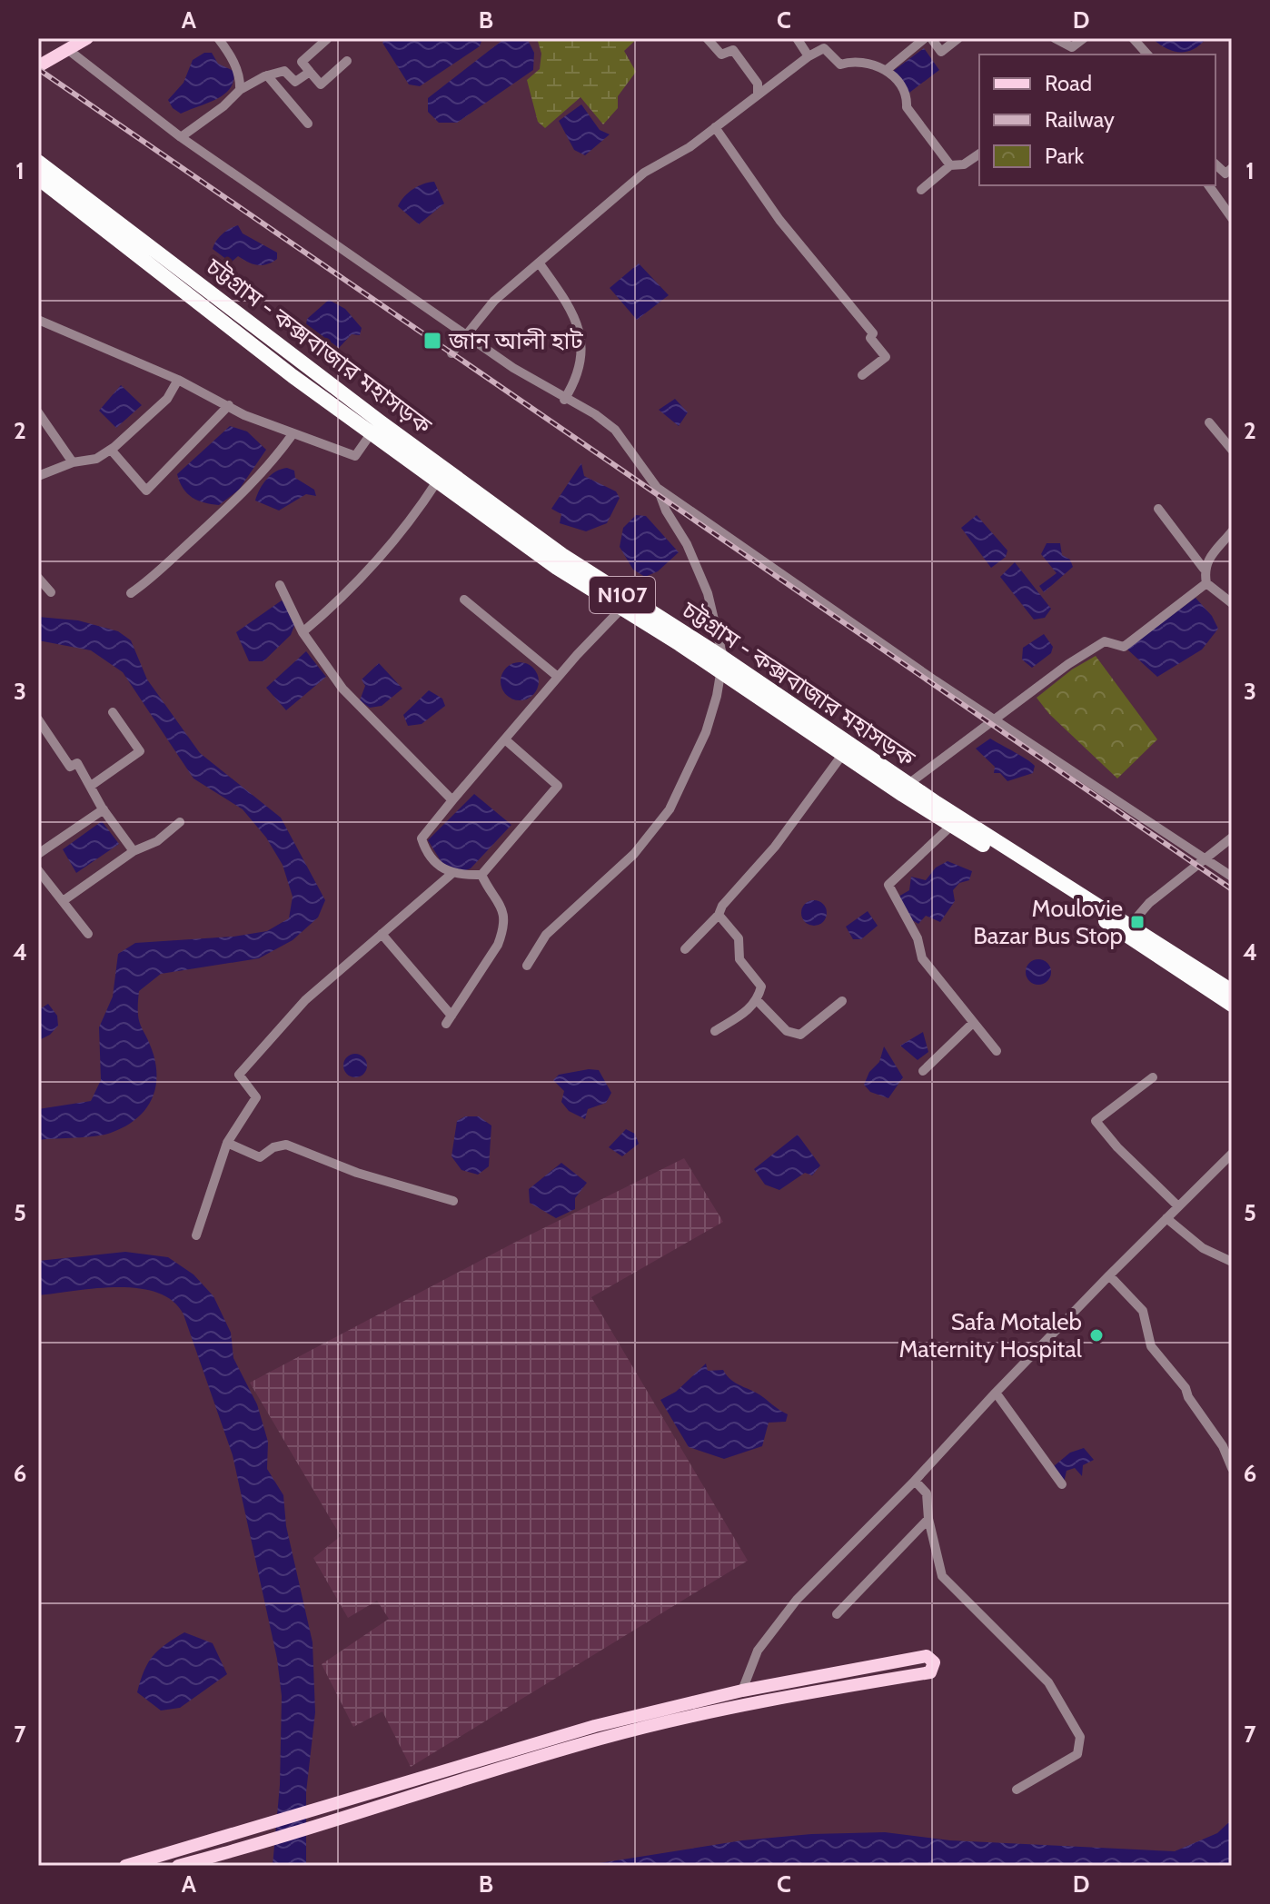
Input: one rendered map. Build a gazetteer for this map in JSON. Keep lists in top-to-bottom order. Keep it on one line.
{"streets":{"highway":["চট্টগ্রাম - কক্সবাজার মহাসড়ক","N107"]},"places":{"transit":["জান আলী হাট","Moulovie Bazar Bus Stop"],"other":["Safa Motaleb Maternity Hospital"]},"legend":["Road","Railway","Park"],"grid":{"columns":["A","B","C","D"],"rows":["1","2","3","4","5","6","7"]}}
